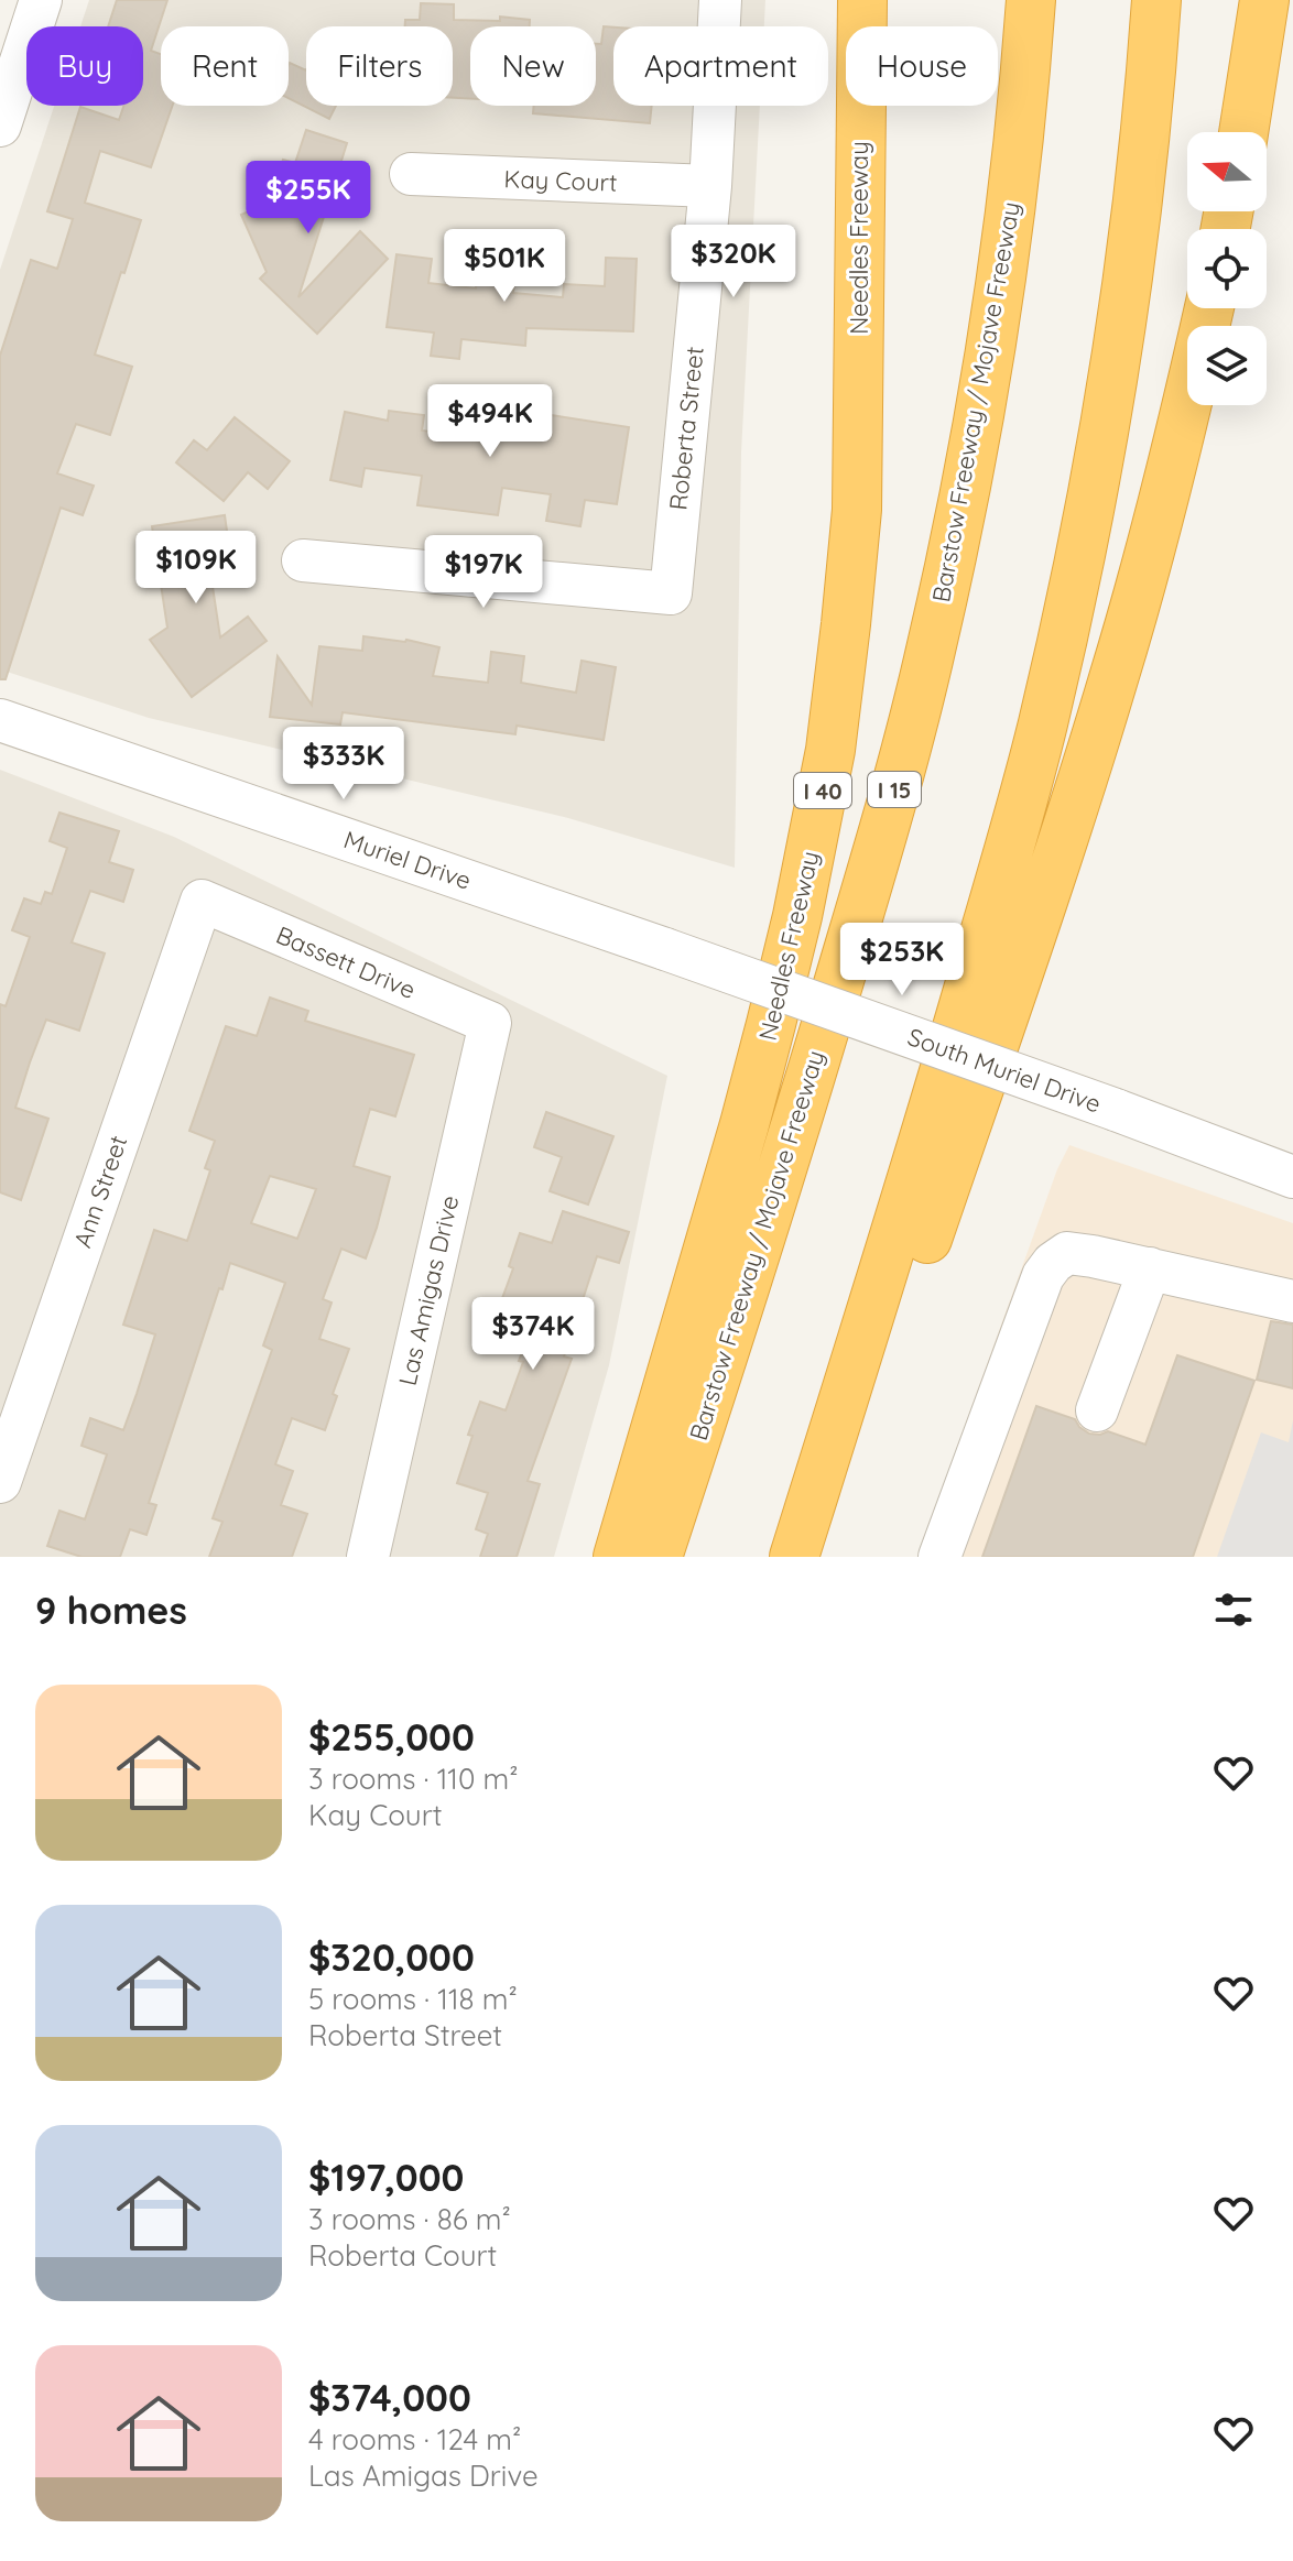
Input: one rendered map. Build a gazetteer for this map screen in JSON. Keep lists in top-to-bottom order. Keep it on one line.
{"streets":{"highway":["Needles Freeway","Barstow Freeway / Mojave Freeway","I 15","I 40"],"street":["Kay Court","Roberta Street","Muriel Drive","Bassett Drive","South Muriel Drive","Ann Street","Las Amigas Drive"]},"crossings":[["Kay Court","Roberta Street"],["Muriel Drive","South Muriel Drive"],["Bassett Drive","Ann Street"],["Bassett Drive","Las Amigas Drive"]],"north":"left","page":{"chip":["Buy","Rent","Filters","New","Apartment","House"],"price":["$255K","$320K","$501K","$494K","$109K","$197K","$333K","$253K","$374K"],"heading":"9 homes","list":[{"name":"$255,000","note":"3 rooms · 110 m² · Kay Court"},{"name":"$320,000","note":"5 rooms · 118 m² · Roberta Street"},{"name":"$197,000","note":"3 rooms · 86 m² · Roberta Court"},{"name":"$374,000","note":"4 rooms · 124 m² · Las Amigas Drive"}]}}
